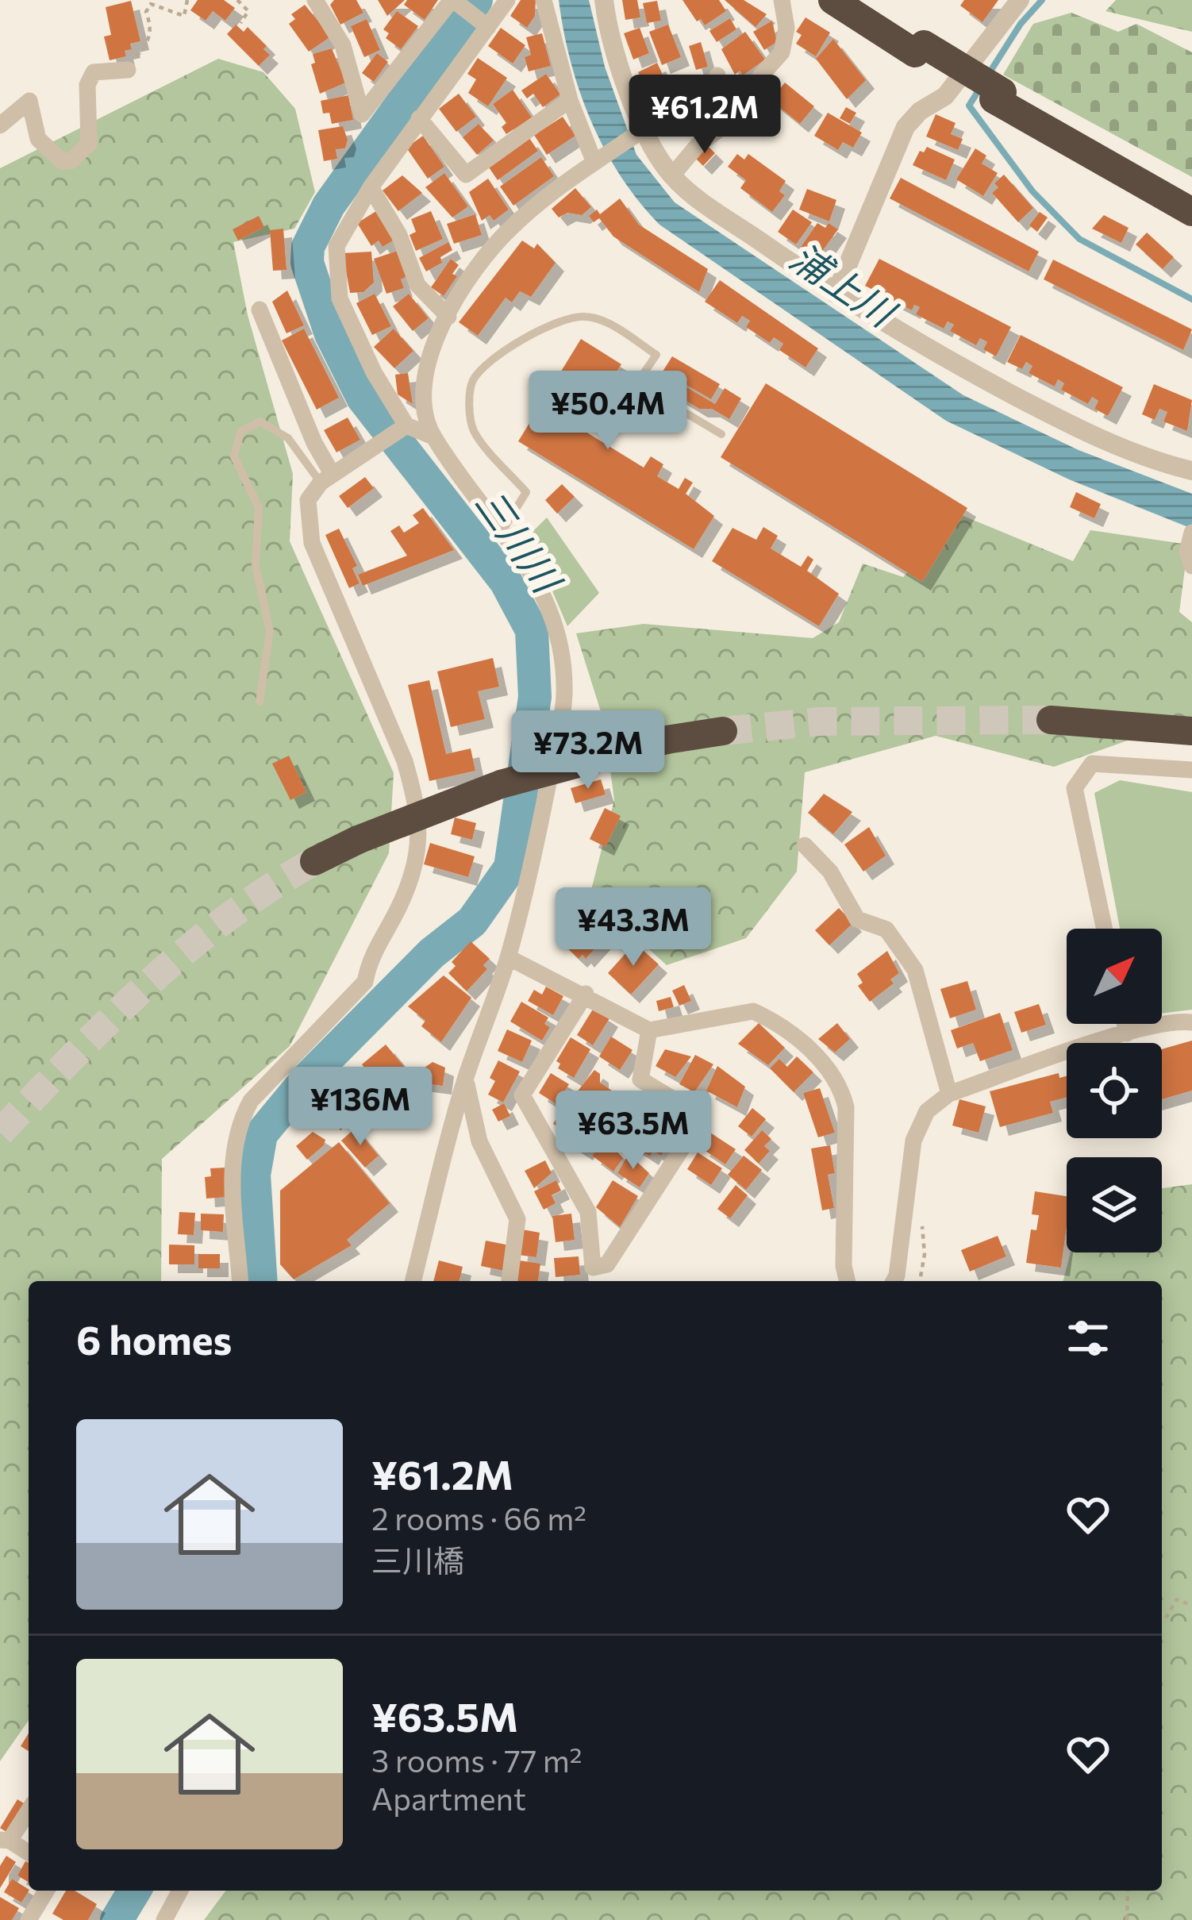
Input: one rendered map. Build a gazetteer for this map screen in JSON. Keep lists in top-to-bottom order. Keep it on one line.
{"water":["浦上川","三川川"],"north":"top right","page":{"price":["¥61.2M","¥50.4M","¥73.2M","¥43.3M","¥136M","¥63.5M"],"heading":"6 homes","list":[{"name":"¥61.2M","note":"2 rooms · 66 m² · 三川橋"},{"name":"¥63.5M","note":"3 rooms · 77 m² · Apartment"}]}}
